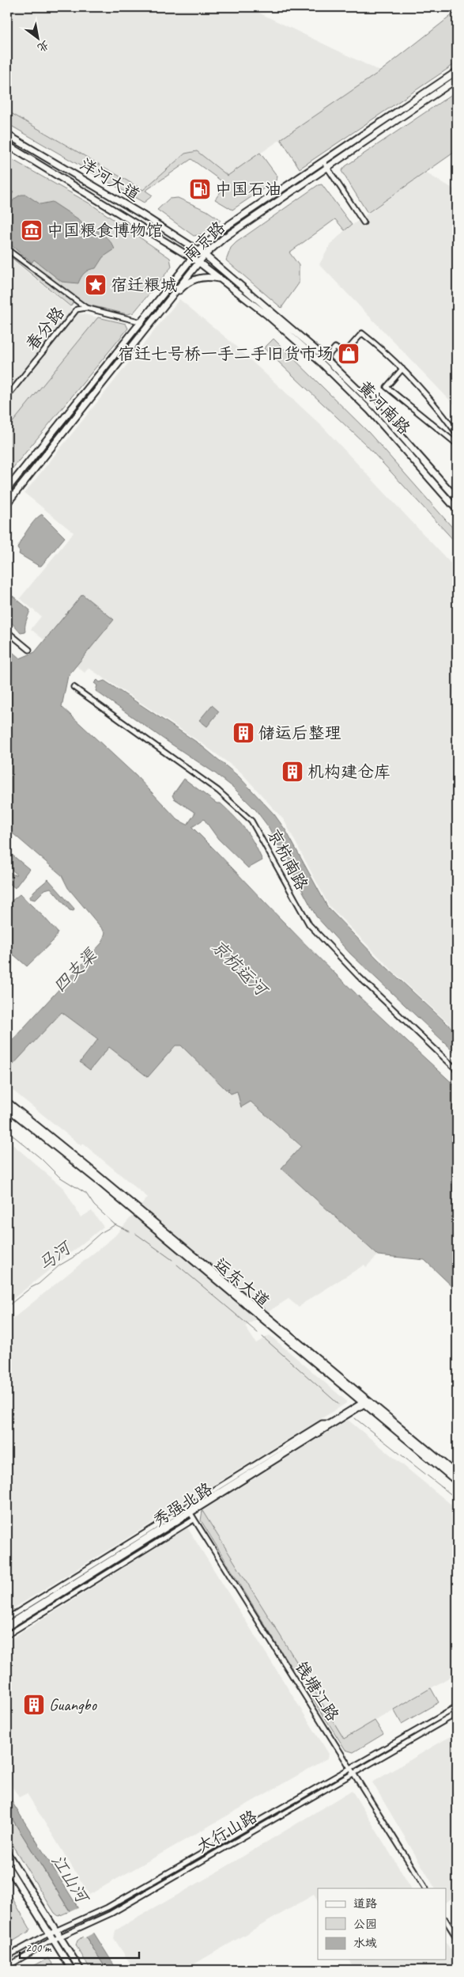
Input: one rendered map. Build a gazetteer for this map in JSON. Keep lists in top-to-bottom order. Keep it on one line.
{"streets":{"main road":["洋河大道","南京路","黄河南路","运东大道"],"street":["春分路","京杭南路","秀强北路","钱塘江路","太行山路"]},"crossings":[["洋河大道","南京路"],["洋河大道","黄河南路"],["南京路","春分路"],["南京路","黄河南路"],["运东大道","秀强北路"],["秀强北路","钱塘江路"],["钱塘江路","太行山路"]],"water":["京杭运河","四支渠","马河","江山河"],"places":{"fuel station":["中国石油"],"museum":["中国粮食博物馆"],"place":["宿迁粮城"],"shop":["宿迁七号桥一手二手旧货市场"],"building":["储运后整理","机构建仓库","Guangbo"]},"legend":["道路","公园","水域"],"scale_bar":"200 m","north":"bottom right"}
